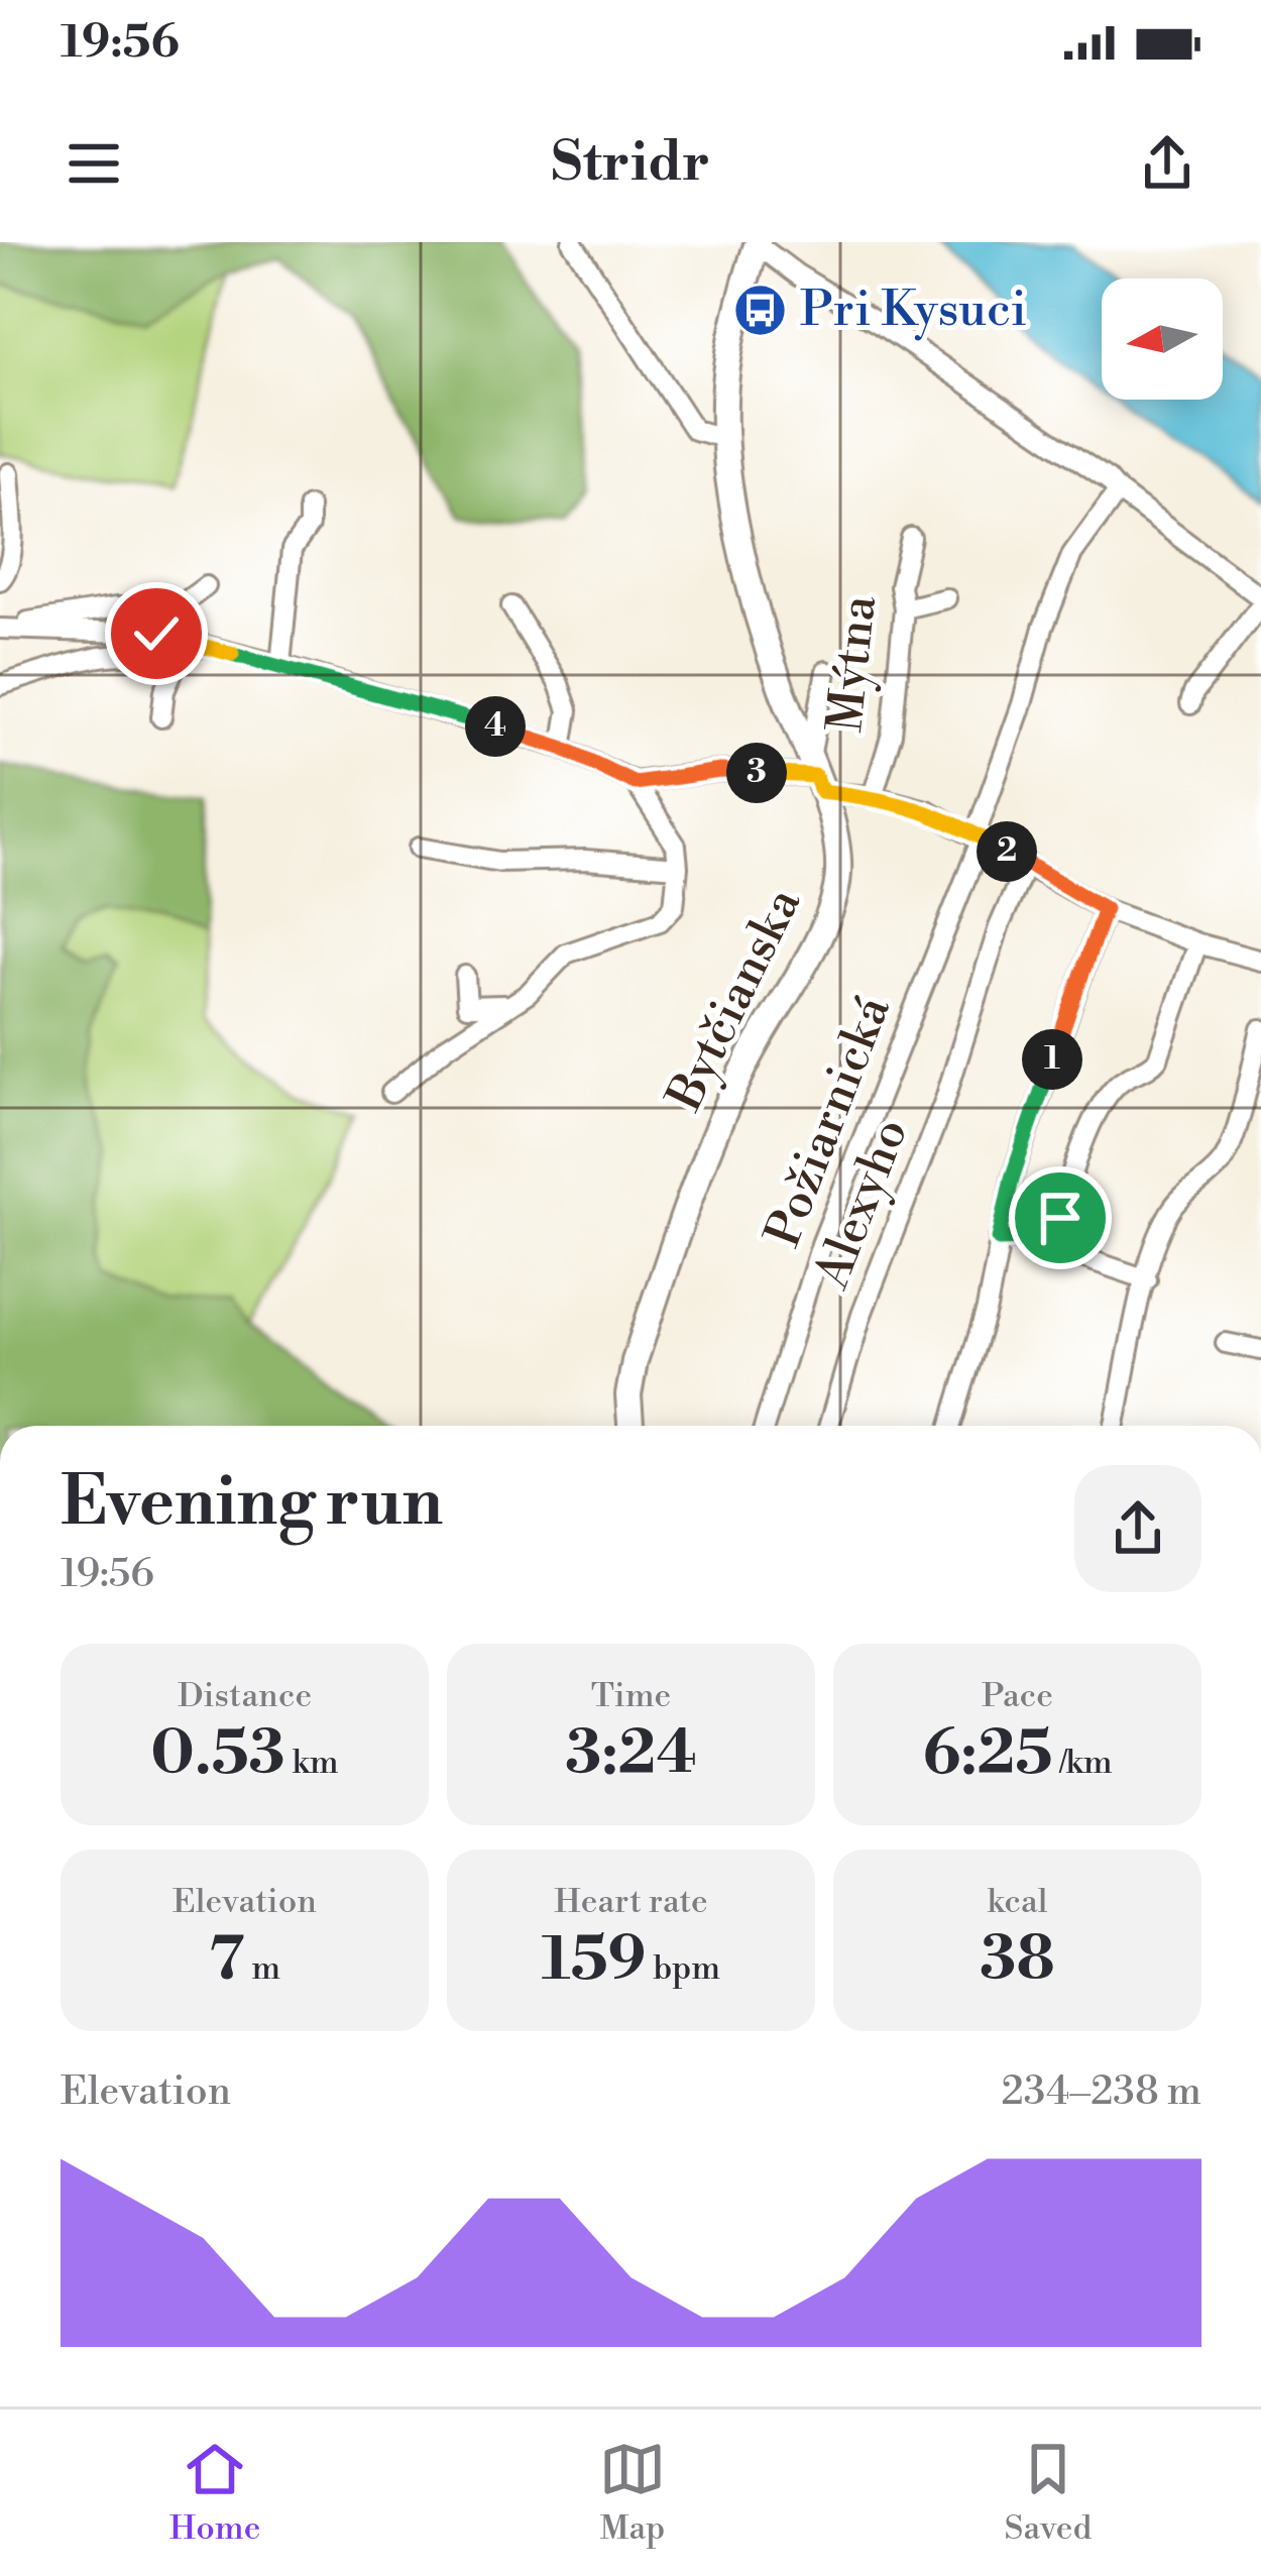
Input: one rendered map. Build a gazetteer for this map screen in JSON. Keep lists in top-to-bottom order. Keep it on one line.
{"streets":{"main road":["Bytčianska"],"street":["Mýtna","Požiarnická","Alexyho"]},"places":{"bus stop":["Pri Kysuci"]},"north":"left","page":{"status":"19:56","header":"Stridr","pins":["4","3","2","1"],"heading":["Evening run","19:56"],"stats":[["Distance","0.53 km"],["Time","3:24"],["Pace","6:25 /km"],["Elevation","7 m"],["Heart rate","159 bpm"],["kcal","38"]],"chart":["Elevation","234–238 m"],"tabs":["Home","Map","Saved"]}}
